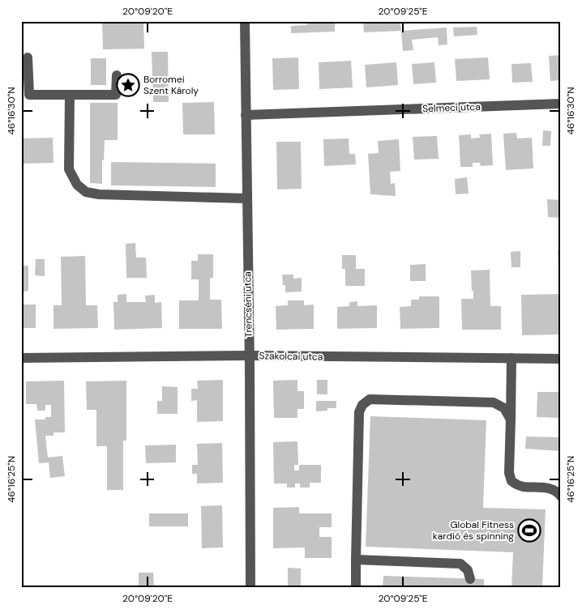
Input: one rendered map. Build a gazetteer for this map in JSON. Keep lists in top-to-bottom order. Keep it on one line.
{"streets":{"street":["Selmeci utca","Trencséni utca","Szakolcai utca"]},"crossings":[["Selmeci utca","Trencséni utca"],["Trencséni utca","Szakolcai utca"]],"places":{"place":["Borromei Szent Károly"],"sports":["Global Fitness kardió és spinning"]},"coordinates":["20°09'20\"E","20°09'25\"E","46°16'30\"N","46°16'25\"N"]}
